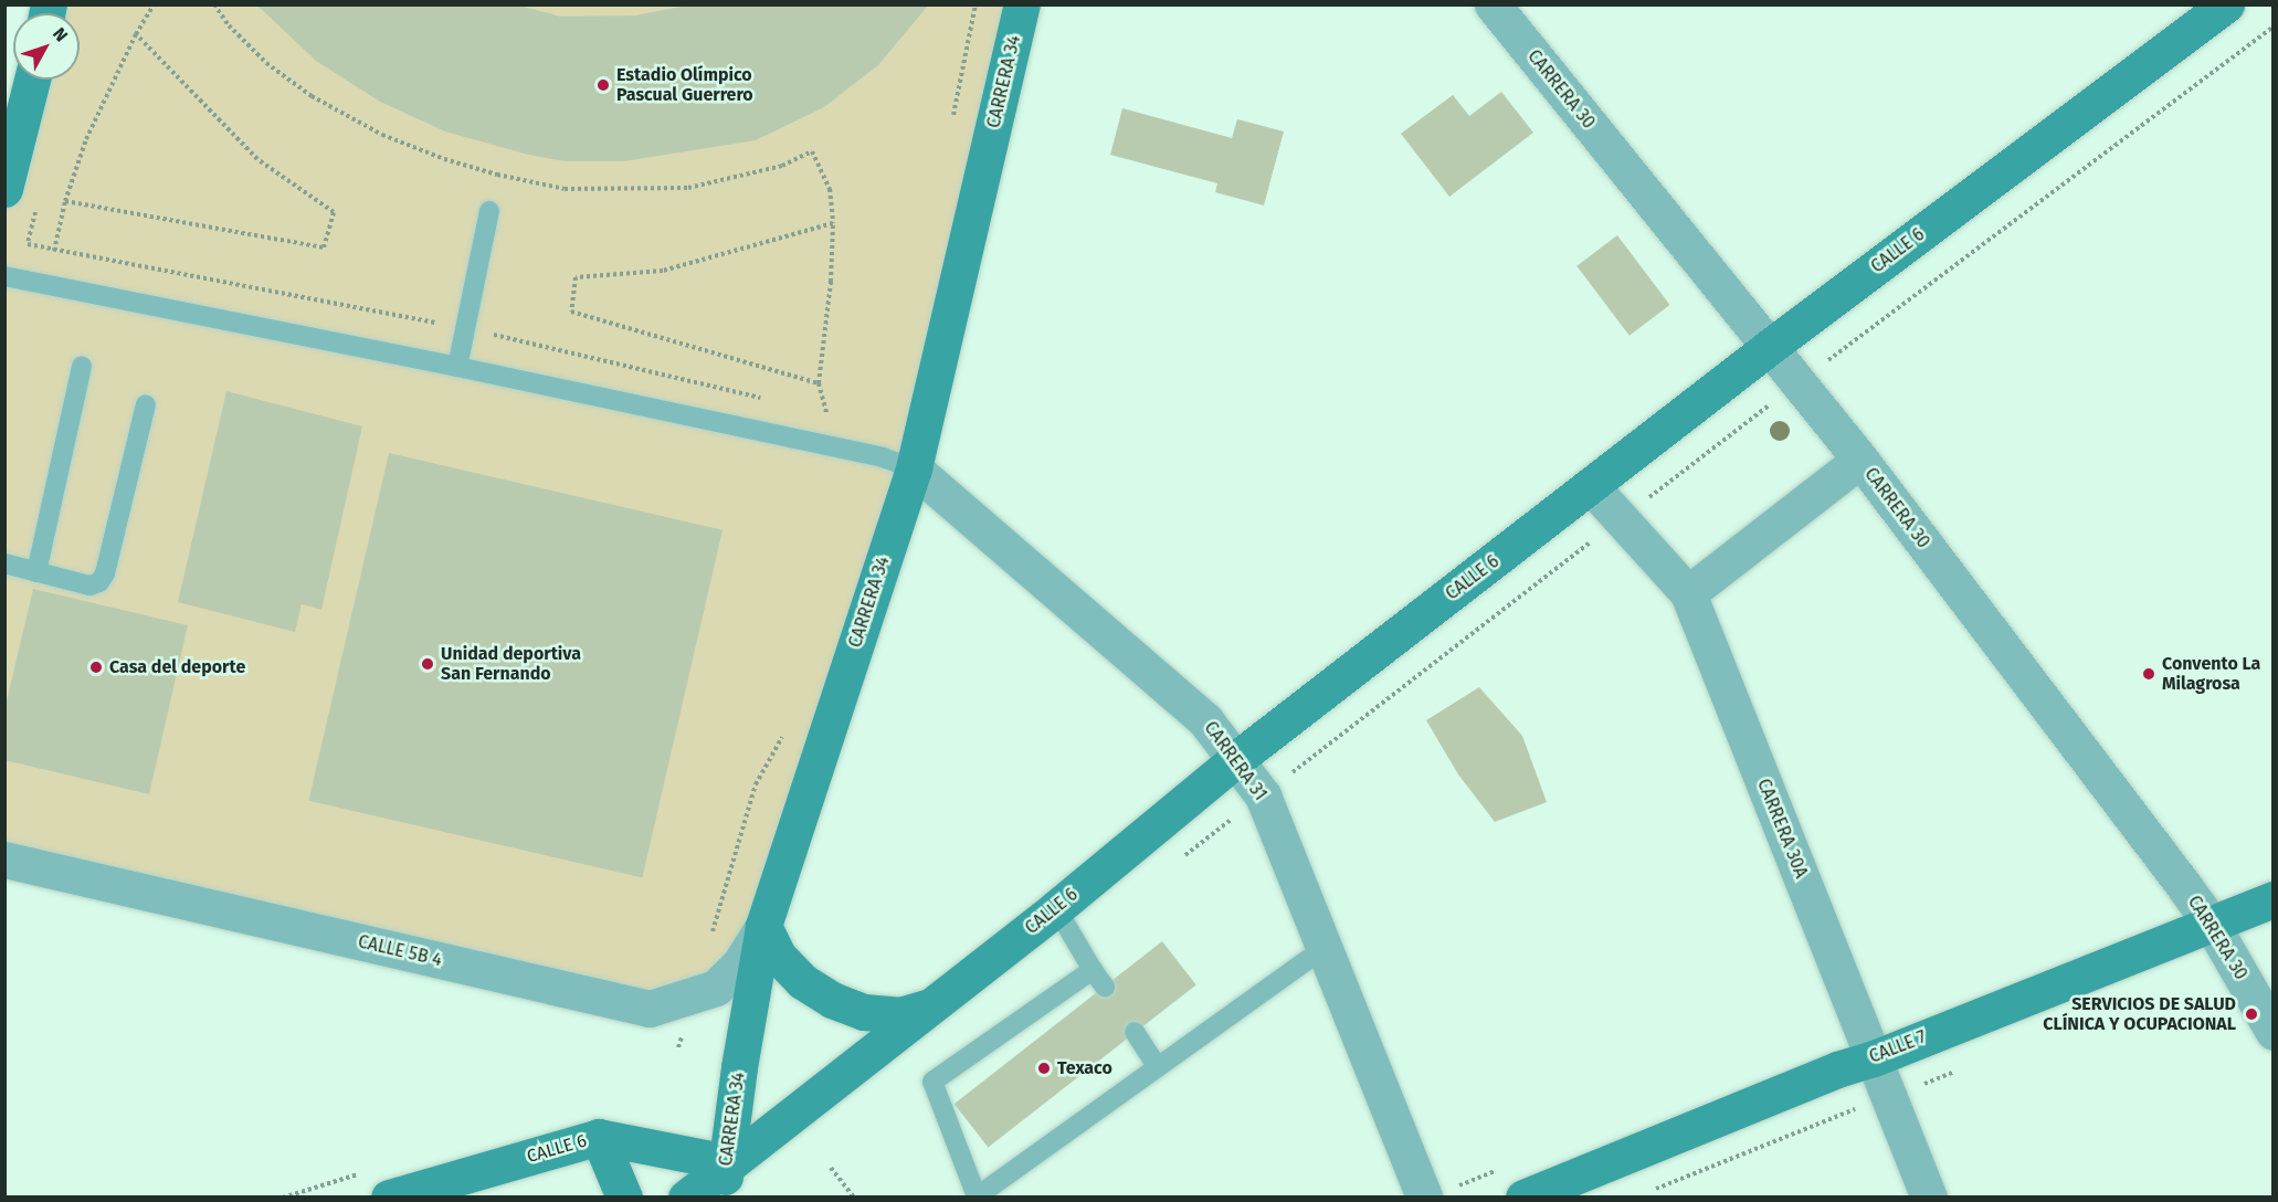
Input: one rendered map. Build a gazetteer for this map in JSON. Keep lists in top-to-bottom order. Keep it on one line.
{"streets":{"main road":["CARRERA 34","CALLE 6","CALLE 7"],"street":["CARRERA 30","CARRERA 31","CARRERA 30A","CALLE 5B 4"]},"crossings":[["CARRERA 34","CALLE 6"],["CARRERA 34","CARRERA 31"],["CARRERA 34","CALLE 5B 4"],["CARRERA 30","CALLE 6"],["CARRERA 30","CALLE 7"],["CALLE 6","CARRERA 31"],["CALLE 6","CARRERA 30A"],["CARRERA 30A","CALLE 7"]],"places":["Estadio Olímpico Pascual Guerrero","Unidad deportiva San Fernando","Casa del deporte","Convento La Milagrosa","SERVICIOS DE SALUD CLÍNICA Y OCUPACIONAL","Texaco"],"north":"top right"}
